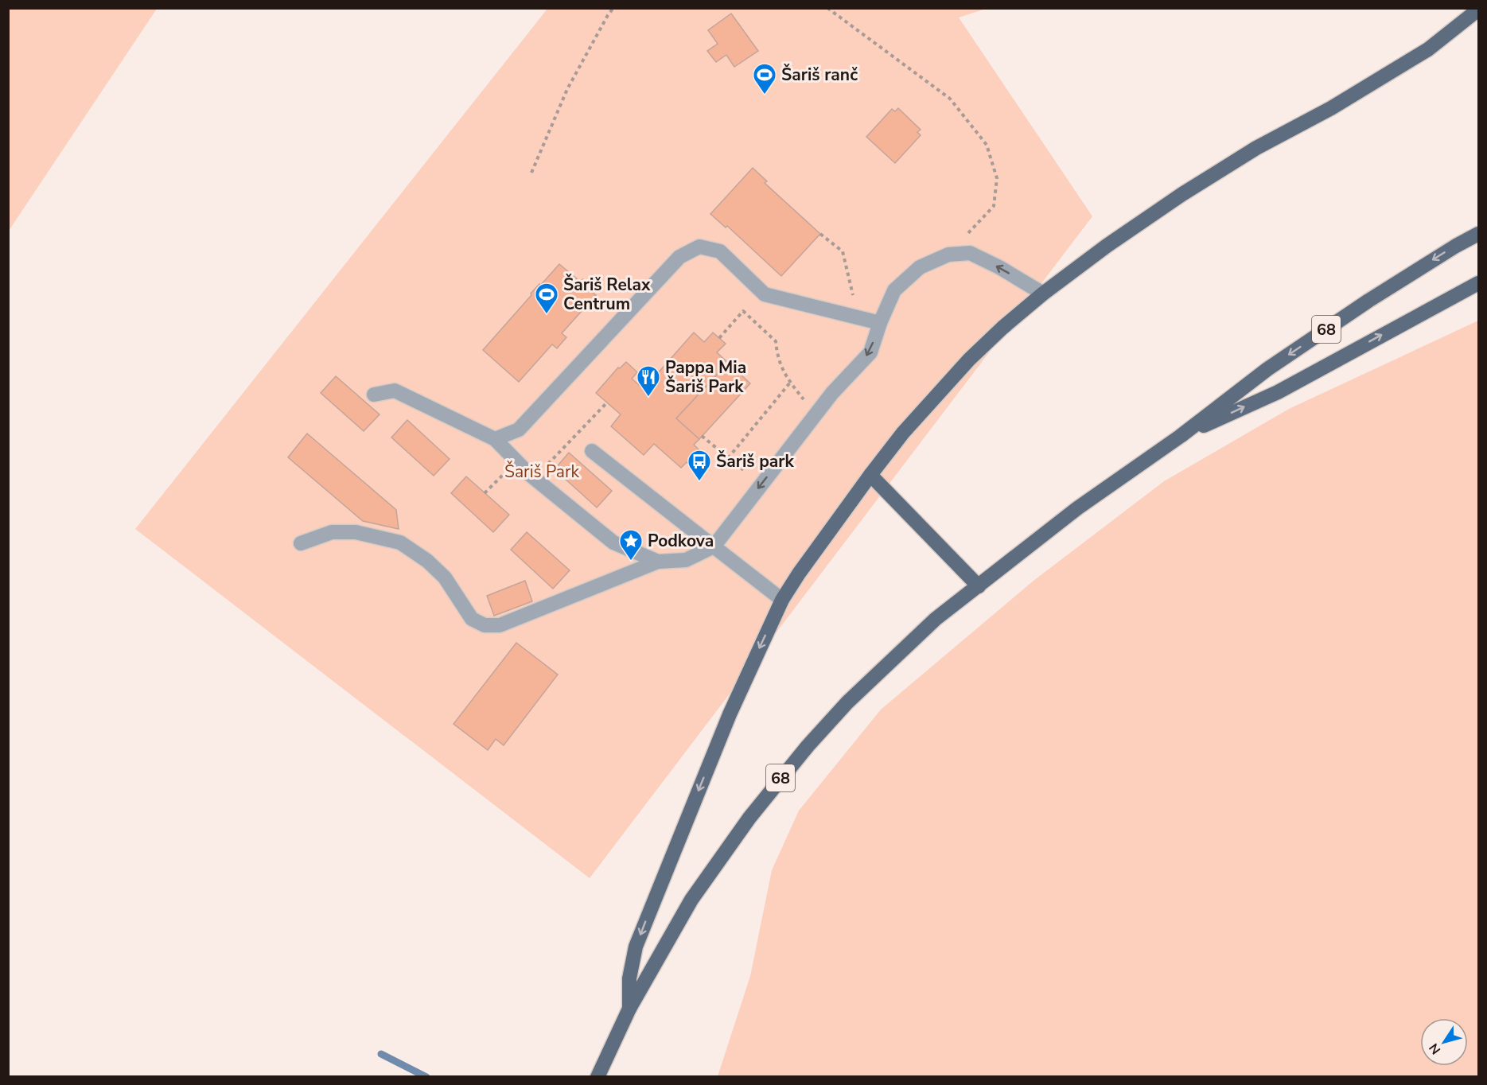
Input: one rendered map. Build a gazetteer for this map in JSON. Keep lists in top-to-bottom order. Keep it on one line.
{"streets":{"main road":["68"]},"parks":["Šariš Park"],"places":{"sports":["Šariš ranč","Šariš Relax Centrum"],"restaurant":["Pappa Mia Šariš Park"],"bus stop":["Šariš park"],"place":["Podkova"]},"north":"bottom left"}
